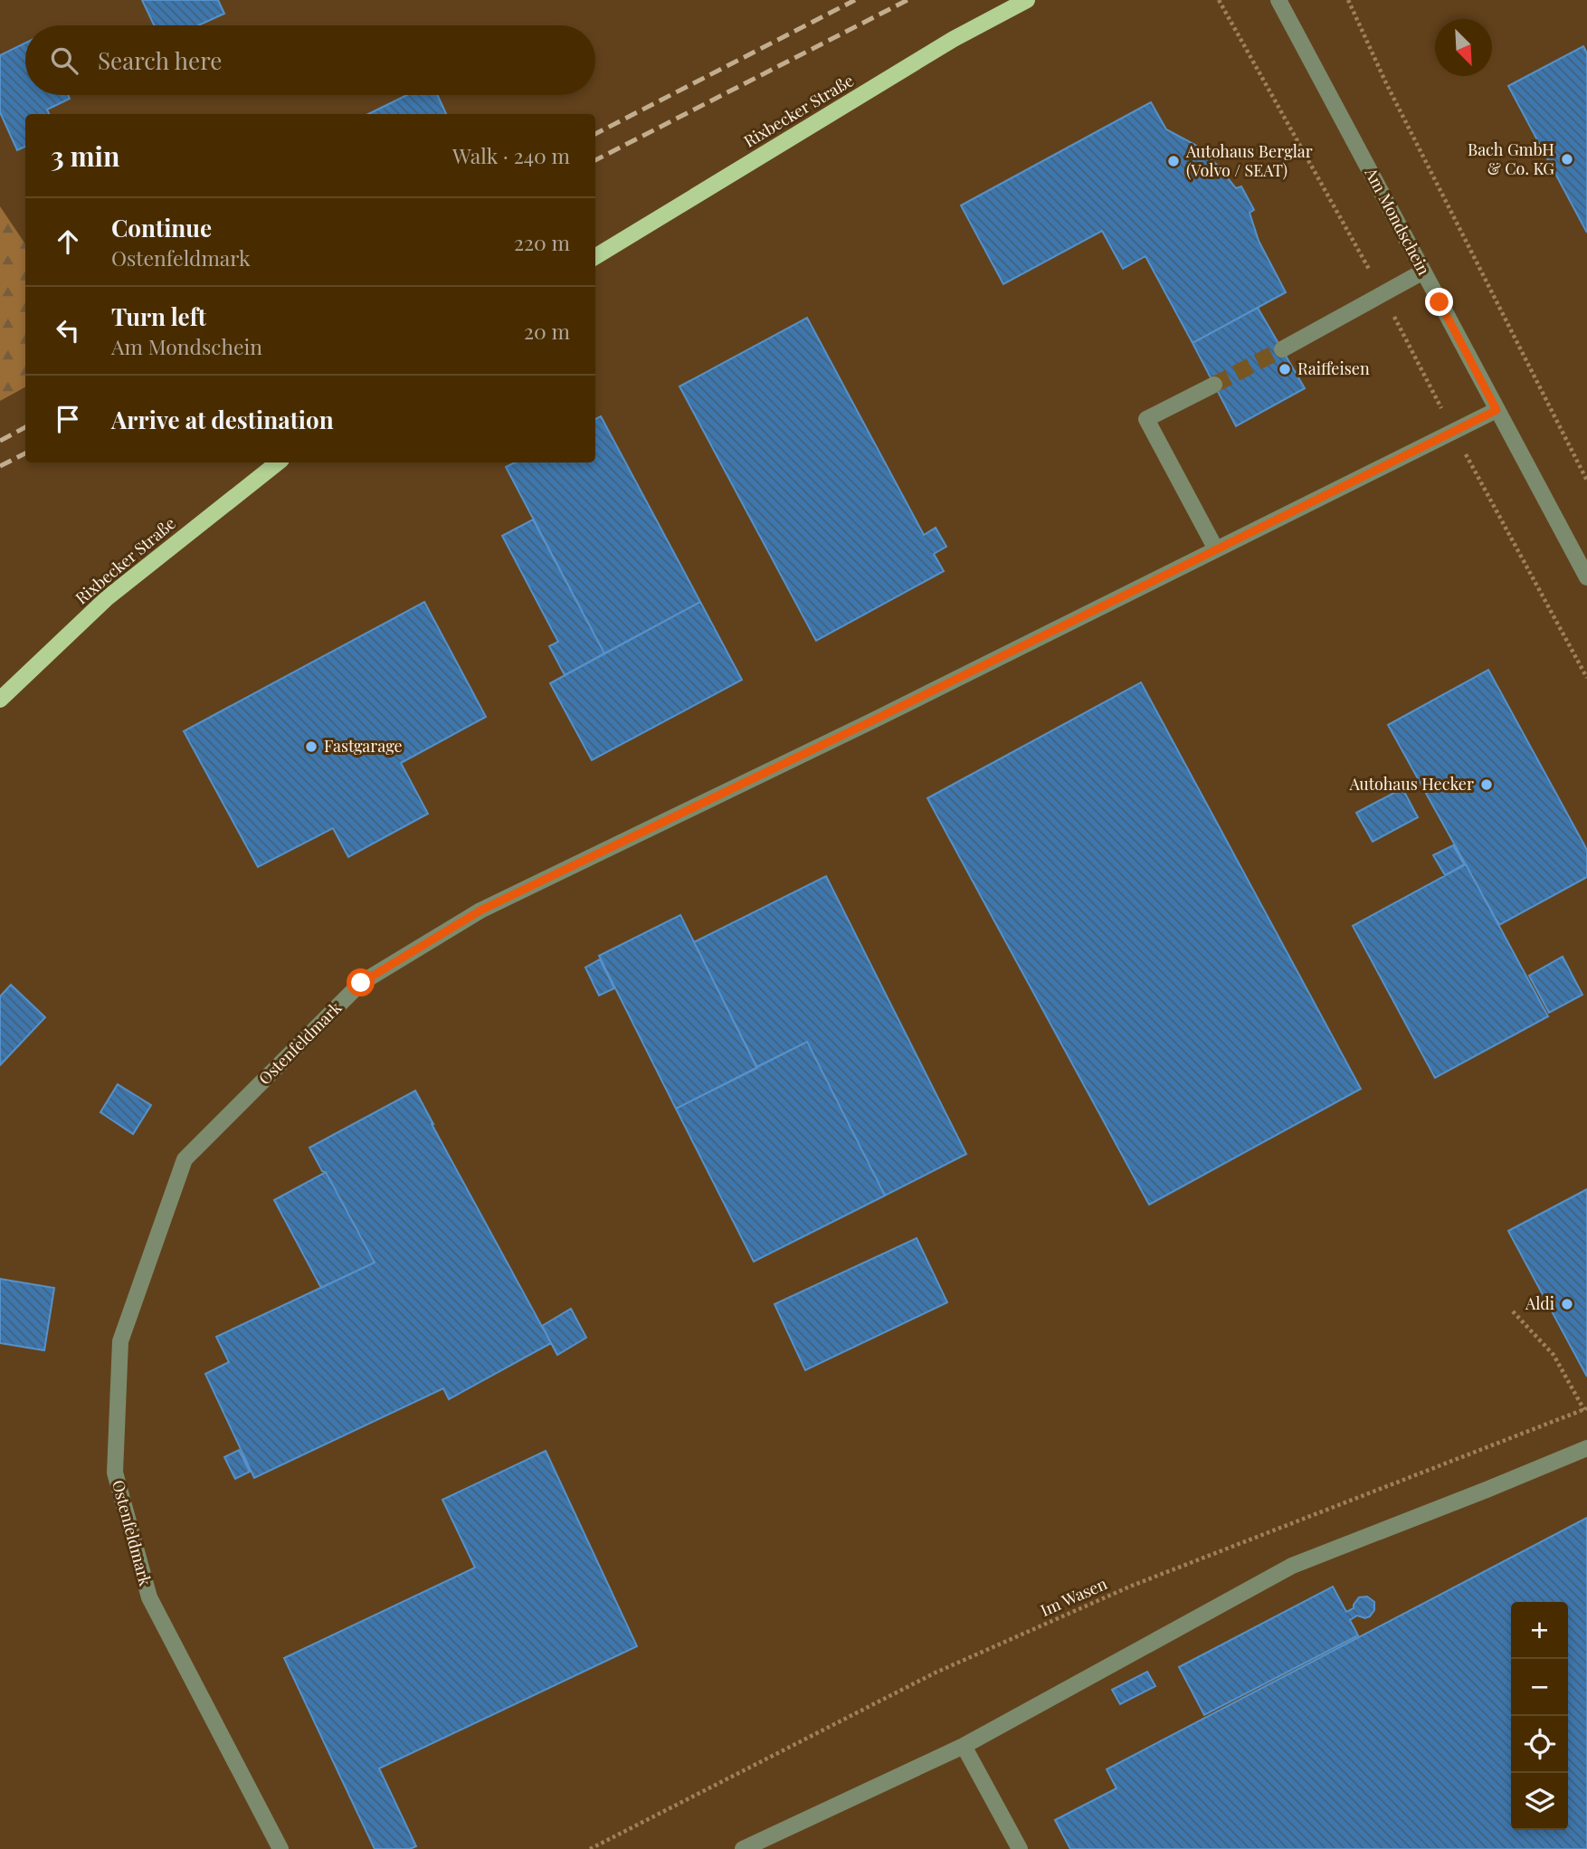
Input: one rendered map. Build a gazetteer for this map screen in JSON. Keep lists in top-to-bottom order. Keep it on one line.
{"streets":{"main road":["Rixbecker Straße"],"street":["Am Mondschein","Ostenfeldmark"],"path":["Im Wasen"]},"crossings":[["Am Mondschein","Ostenfeldmark"]],"places":["Bach GmbH & Co. KG","Autohaus Berglar (Volvo / SEAT)","Raiffeisen","Fastgarage","Autohaus Hecker","Aldi"],"north":"bottom right","page":{"search":"Search here","heading":["3 min","Walk · 240 m"],"list":[["Continue","Ostenfeldmark","220 m"],["Turn left","Am Mondschein","20 m"],"Arrive at destination"],"map_buttons":["+","−"]}}
